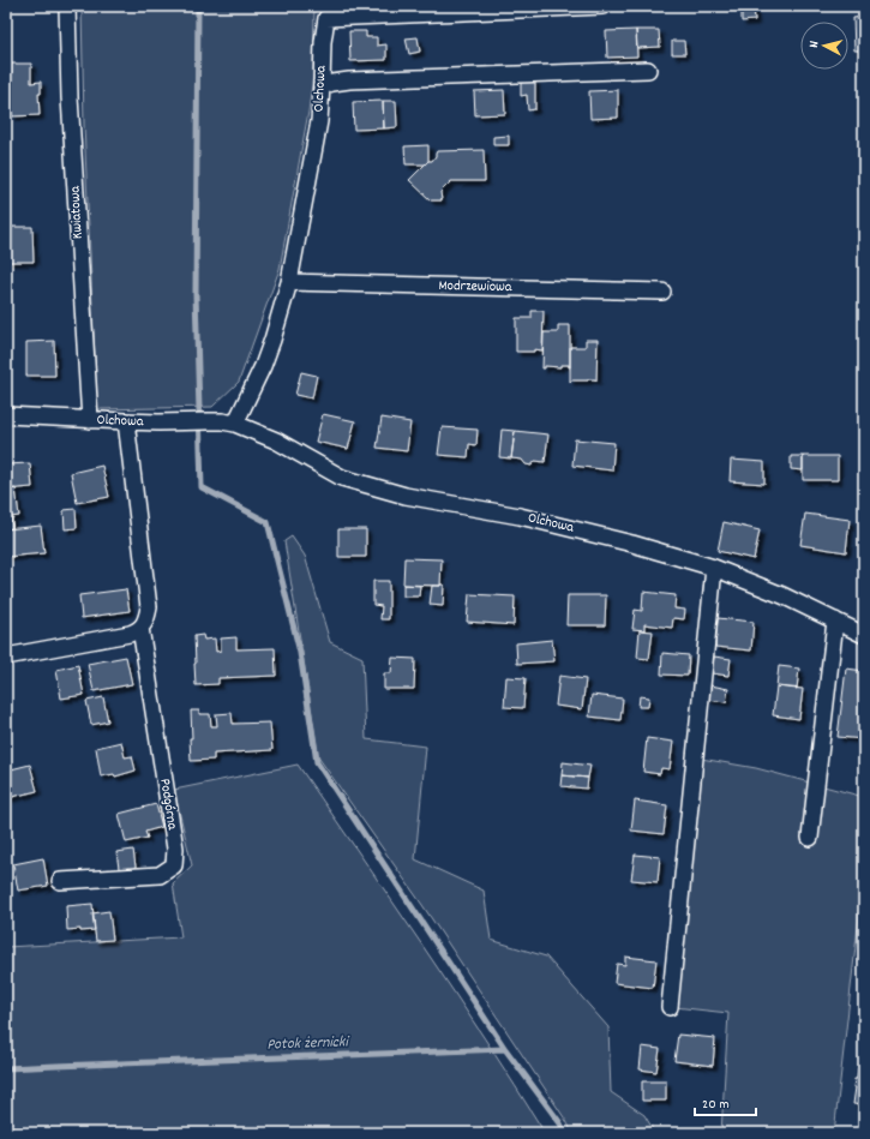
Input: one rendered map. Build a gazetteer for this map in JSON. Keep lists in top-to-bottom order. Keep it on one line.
{"streets":{"street":["Olchowa","Kwiatowa","Modrzewiowa","Podgórna"]},"crossings":[["Olchowa","Kwiatowa"],["Olchowa","Modrzewiowa"],["Olchowa","Podgórna"]],"water":["Potok żernicki"],"scale_bar":"20 m","north":"left"}
